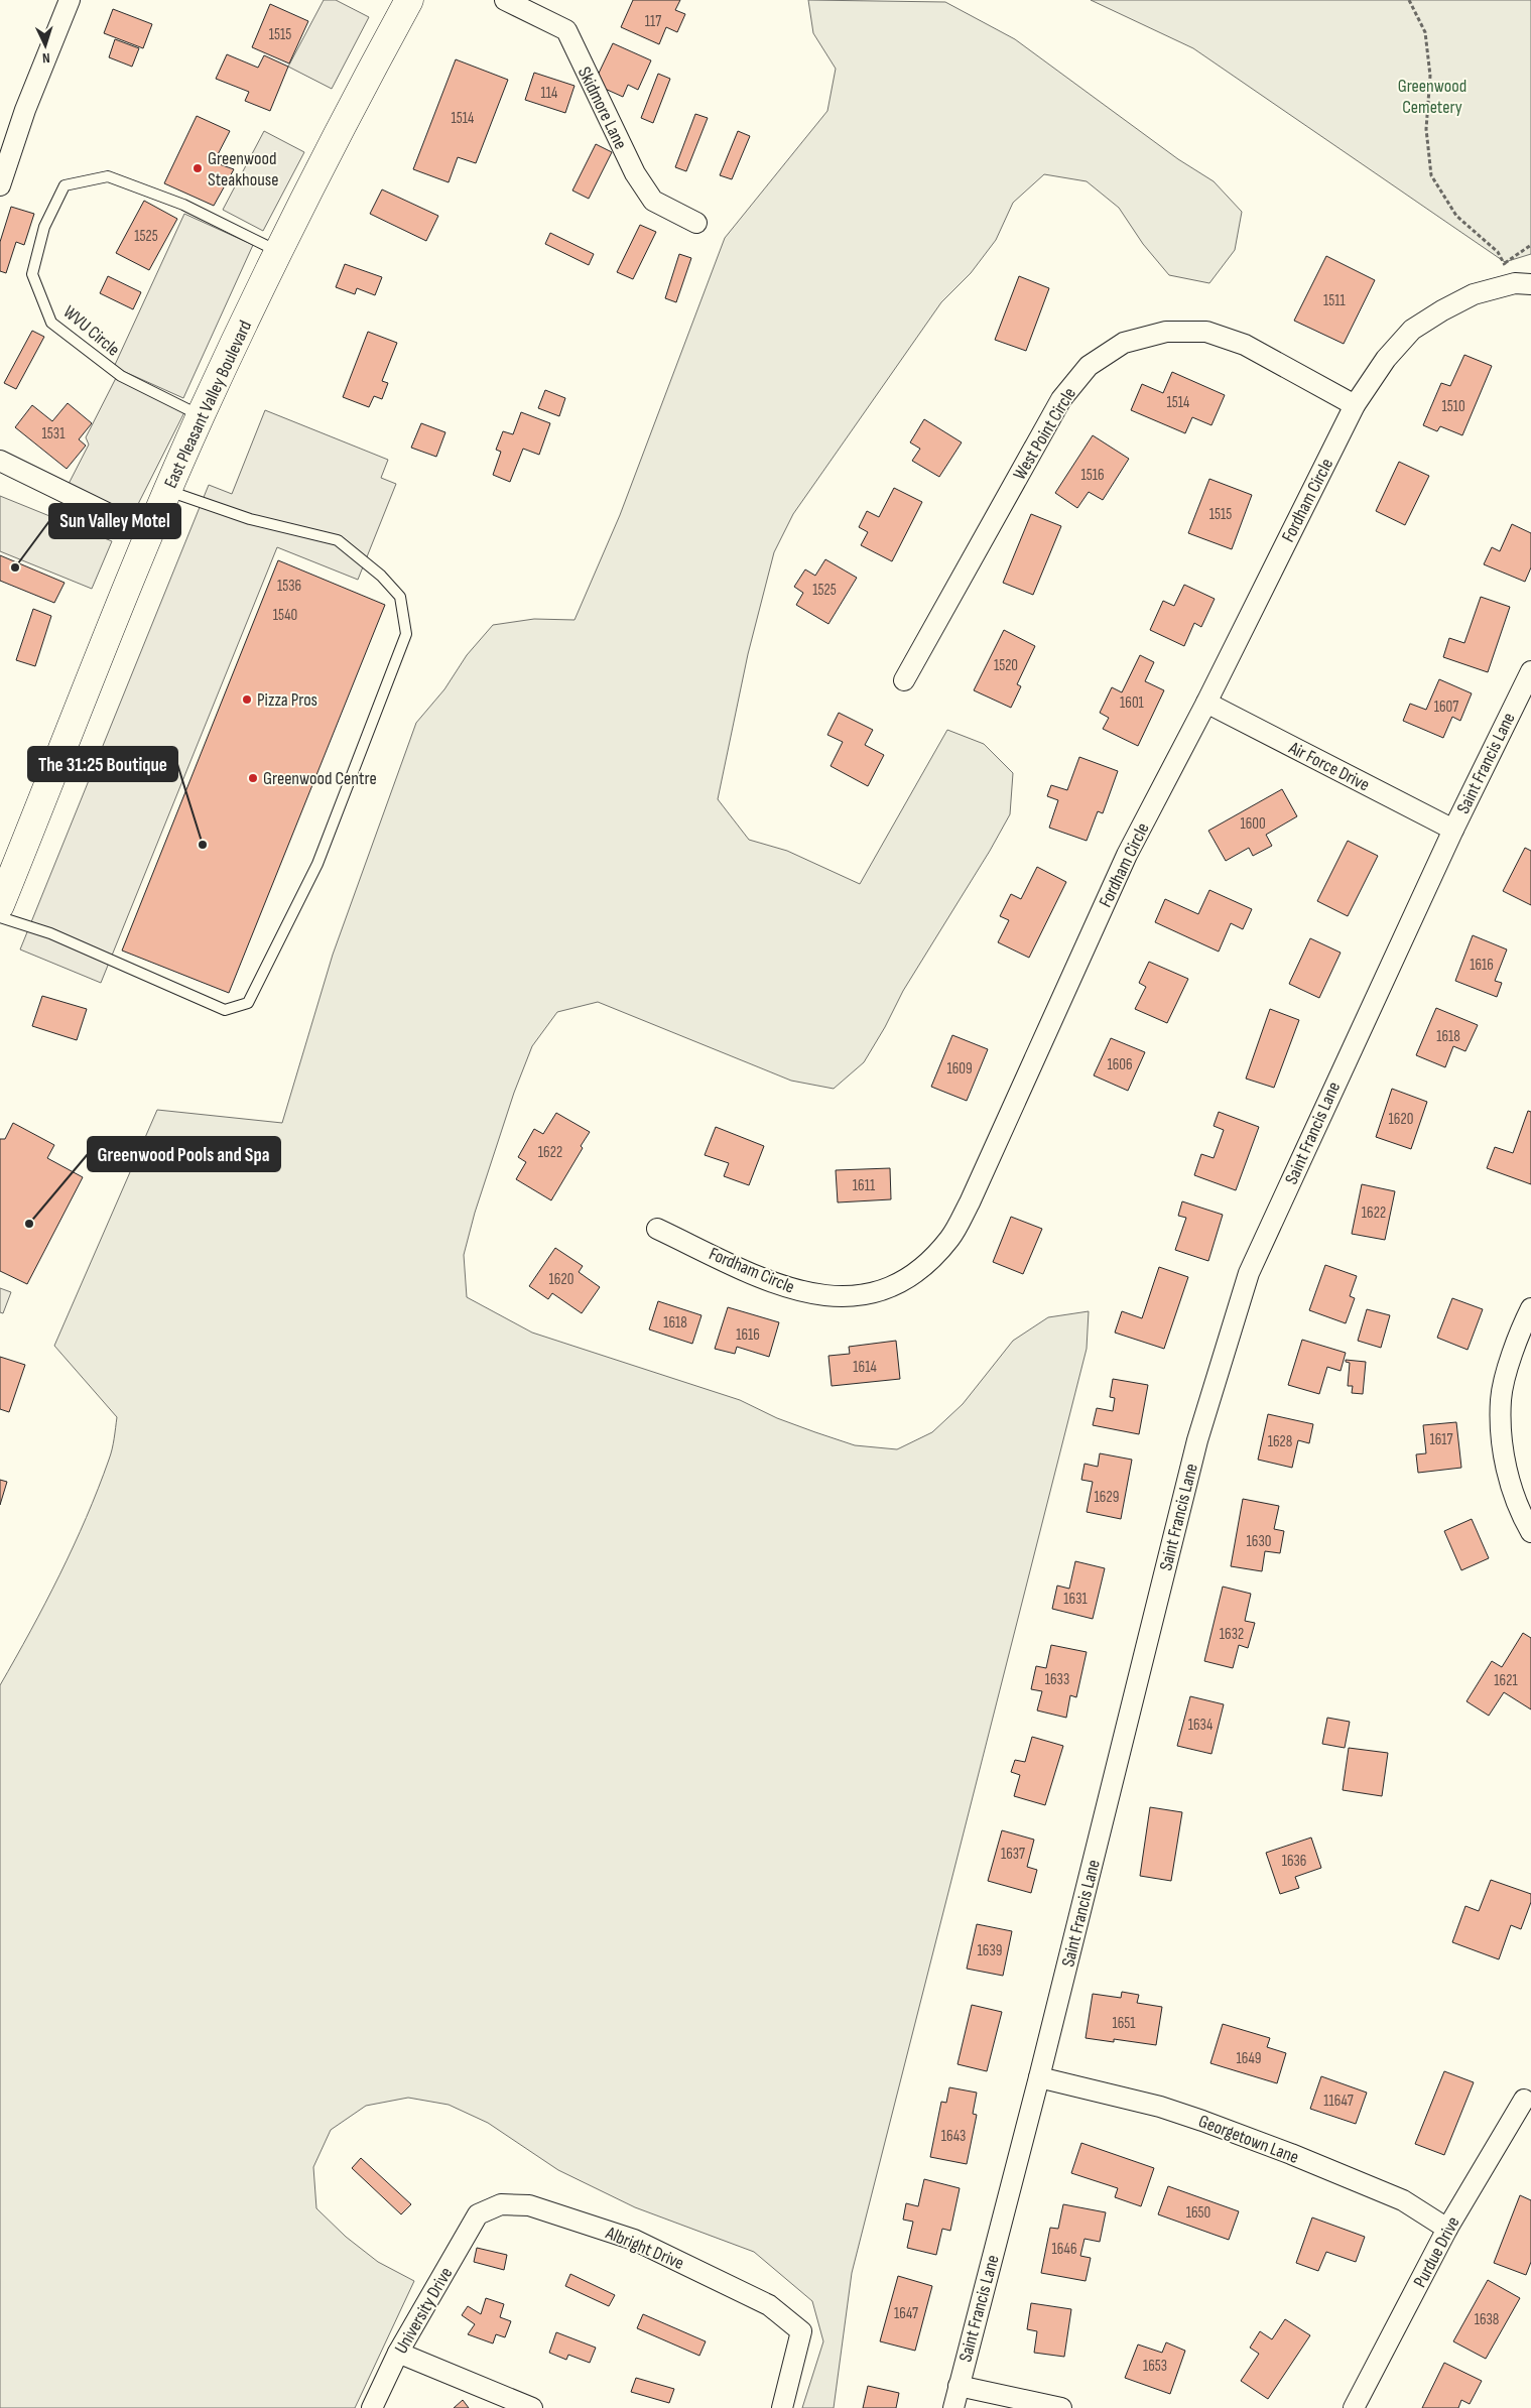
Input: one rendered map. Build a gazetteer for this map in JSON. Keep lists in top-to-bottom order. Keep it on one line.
{"streets":{"main road":["East Pleasant Valley Boulevard"],"street":["Skidmore Lane","West Point Circle","Fordham Circle","Saint Francis Lane","Air Force Drive","Georgetown Lane","Albright Drive","Purdue Drive","University Drive"],"lane":["WVU Circle"]},"crossings":[["WVU Circle","East Pleasant Valley Boulevard"],["West Point Circle","Fordham Circle"],["Fordham Circle","Air Force Drive"],["Saint Francis Lane","Air Force Drive"],["Saint Francis Lane","Georgetown Lane"],["Georgetown Lane","Purdue Drive"],["Albright Drive","University Drive"]],"parks":["Greenwood Cemetery"],"places":["Greenwood Steakhouse","Sun Valley Motel","Pizza Pros","Greenwood Centre","The 31:25 Boutique","Greenwood Pools and Spa"],"house_numbers":["117","1515","114","1514","1525","1511","1514","1510","1531","1516","1515","1536","1525","1540","1520","1601","1607","1600","1616","1618","1606","1609","1620","1622","1611","1622","1620","1618","1616","1614","1617","1628","1629","1630","1631","1632","1633","1621","1634","1637","1636","1639","1651","1649","11647","1643","1650","1646","1647","1638","1653"],"north":"bottom"}
